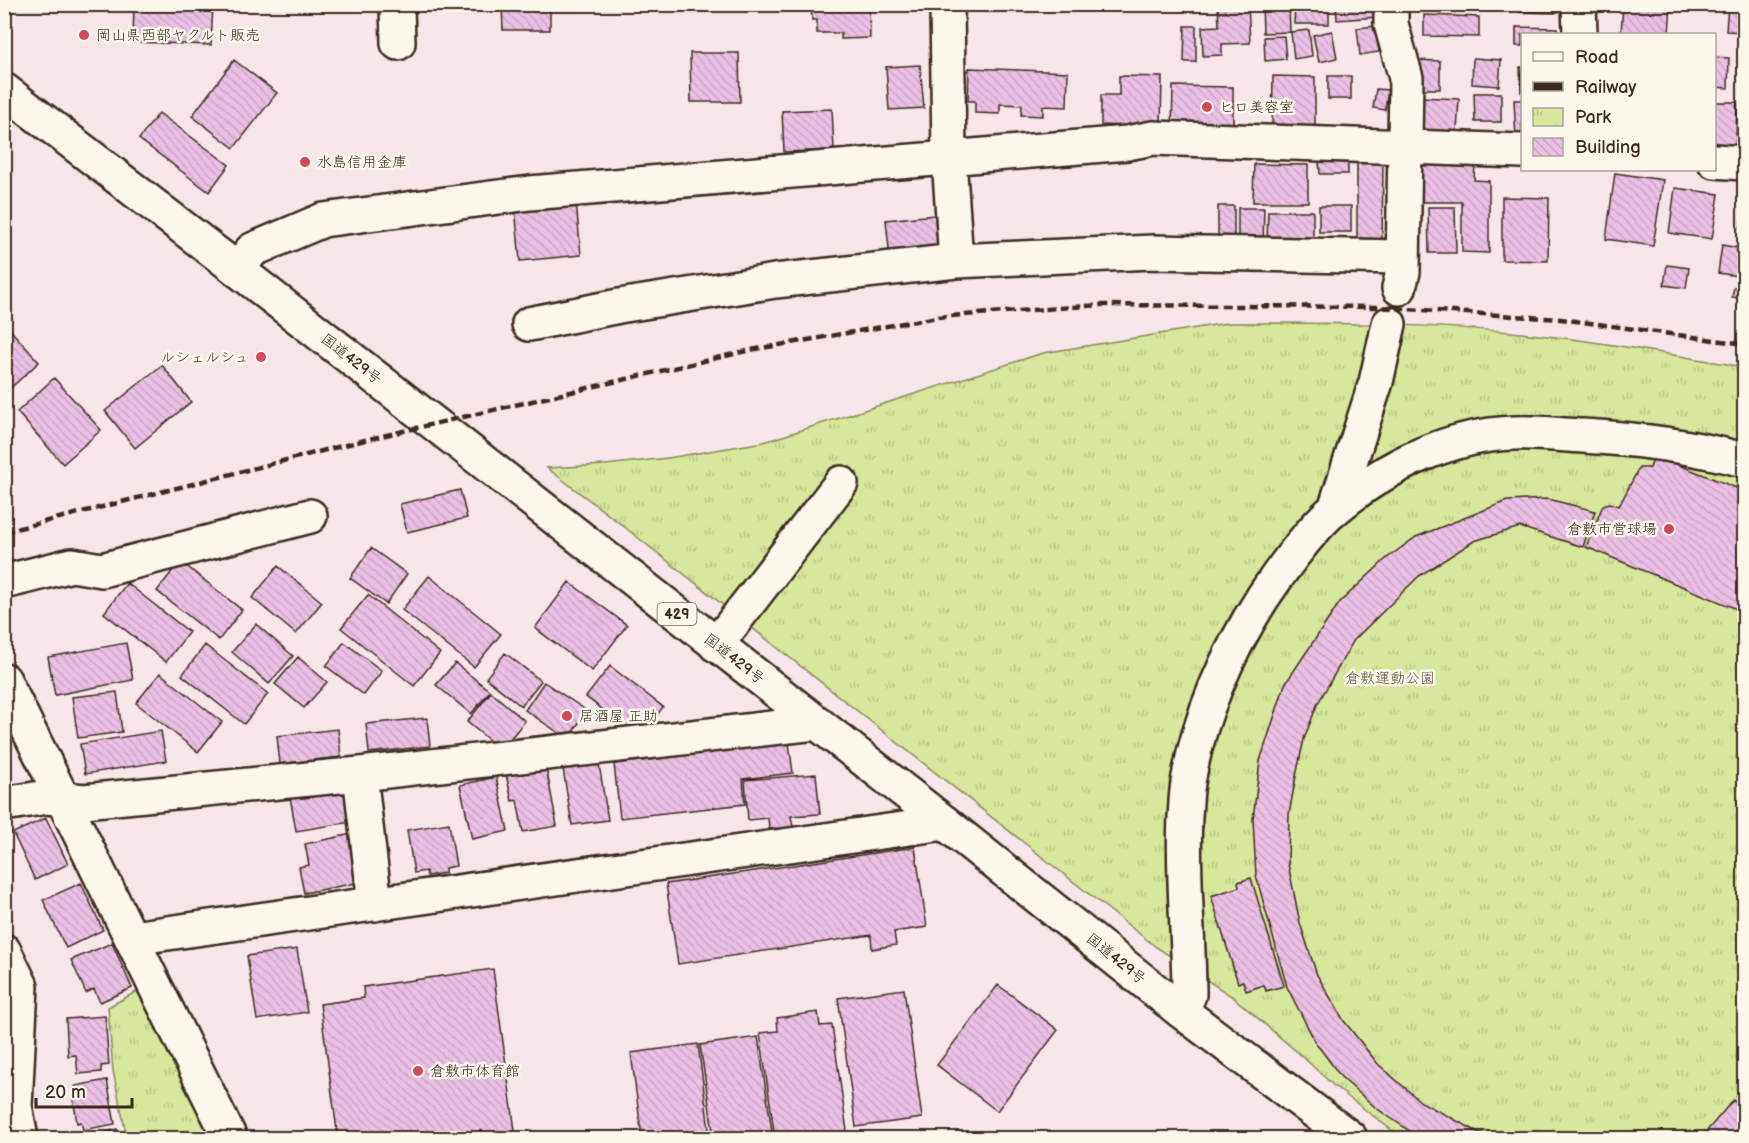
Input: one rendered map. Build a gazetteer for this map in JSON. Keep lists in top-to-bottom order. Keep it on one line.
{"streets":{"main road":["国道429号","429"]},"parks":["倉敷運動公園"],"places":["岡山県西部ヤクルト販売","ヒロ美容室","水島信用金庫","ルシェルシュ","倉敷市営球場","居酒屋 正助","倉敷市体育館"],"legend":["Road","Railway","Park","Building"],"scale_bar":"20 m"}
